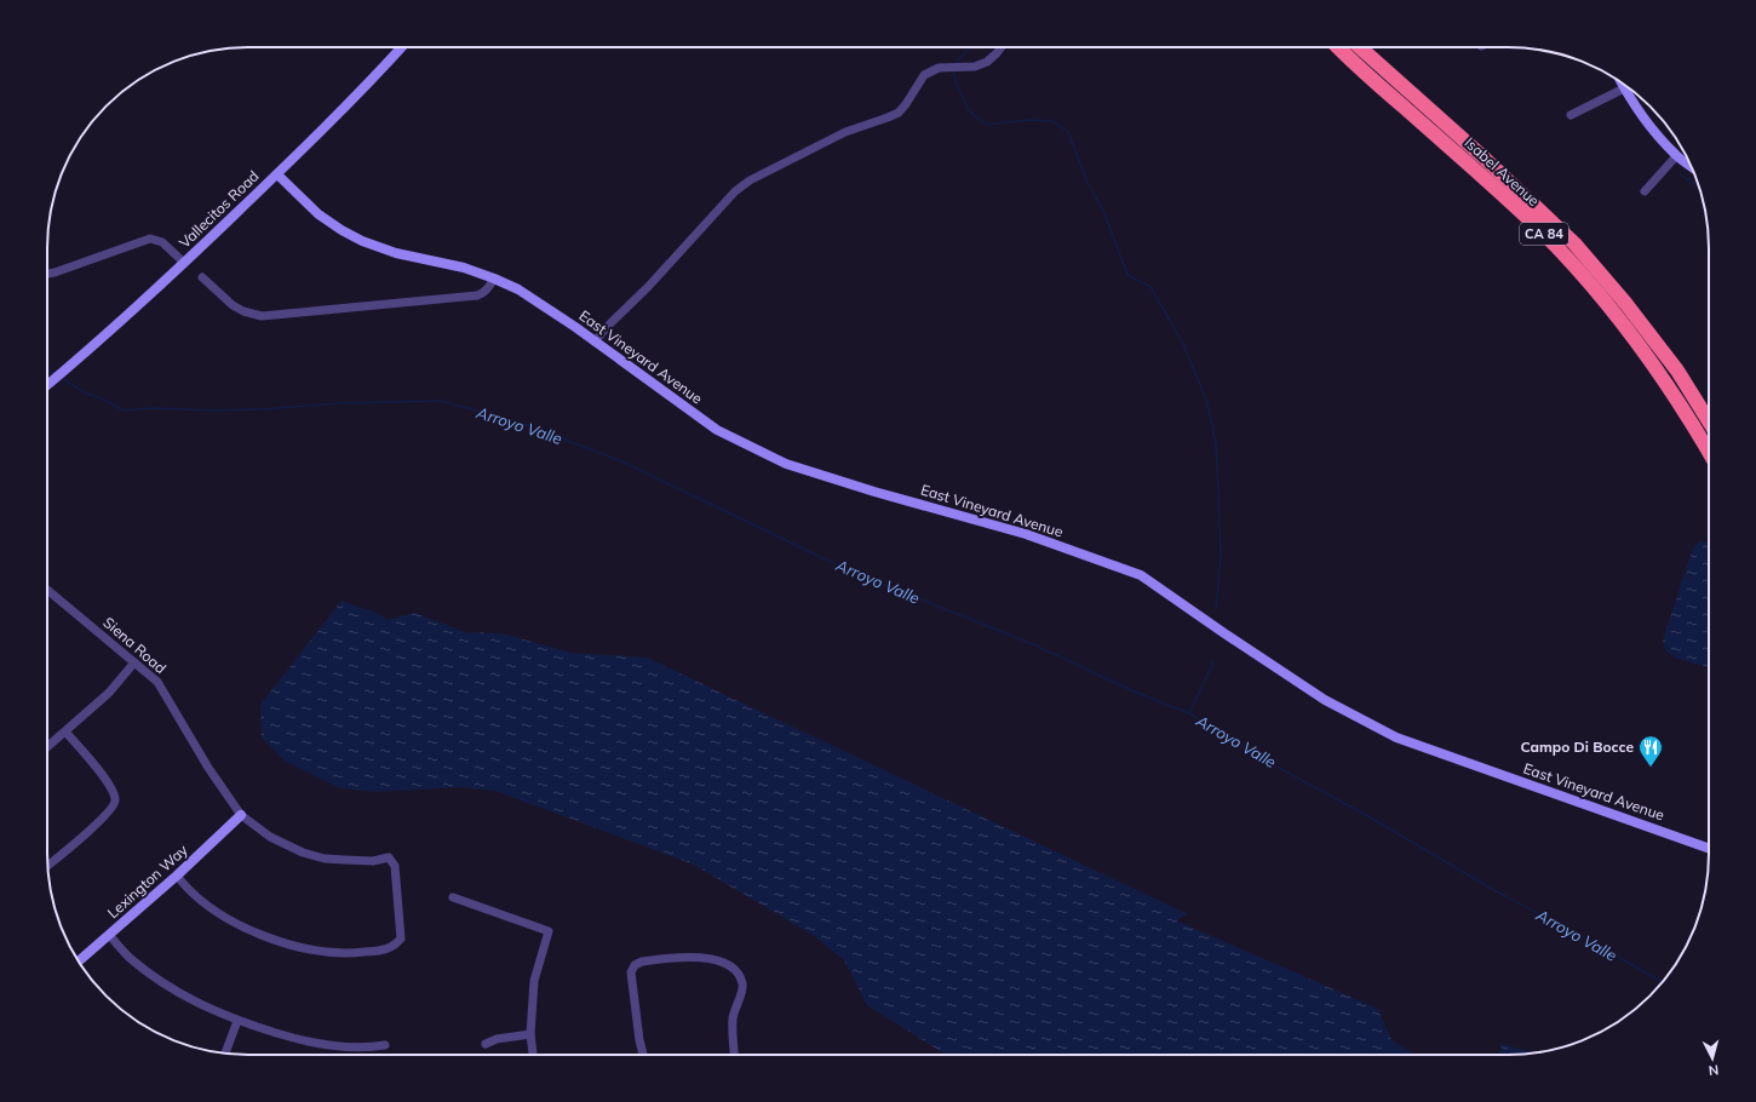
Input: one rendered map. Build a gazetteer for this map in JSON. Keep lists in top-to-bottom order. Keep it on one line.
{"streets":{"highway":["Isabel Avenue","CA 84"],"street":["Vallecitos Road","East Vineyard Avenue","Siena Road","Lexington Way"]},"crossings":[["Vallecitos Road","East Vineyard Avenue"],["Siena Road","Lexington Way"]],"water":["Arroyo Valle"],"places":{"restaurant":["Campo Di Bocce"]},"north":"bottom"}
